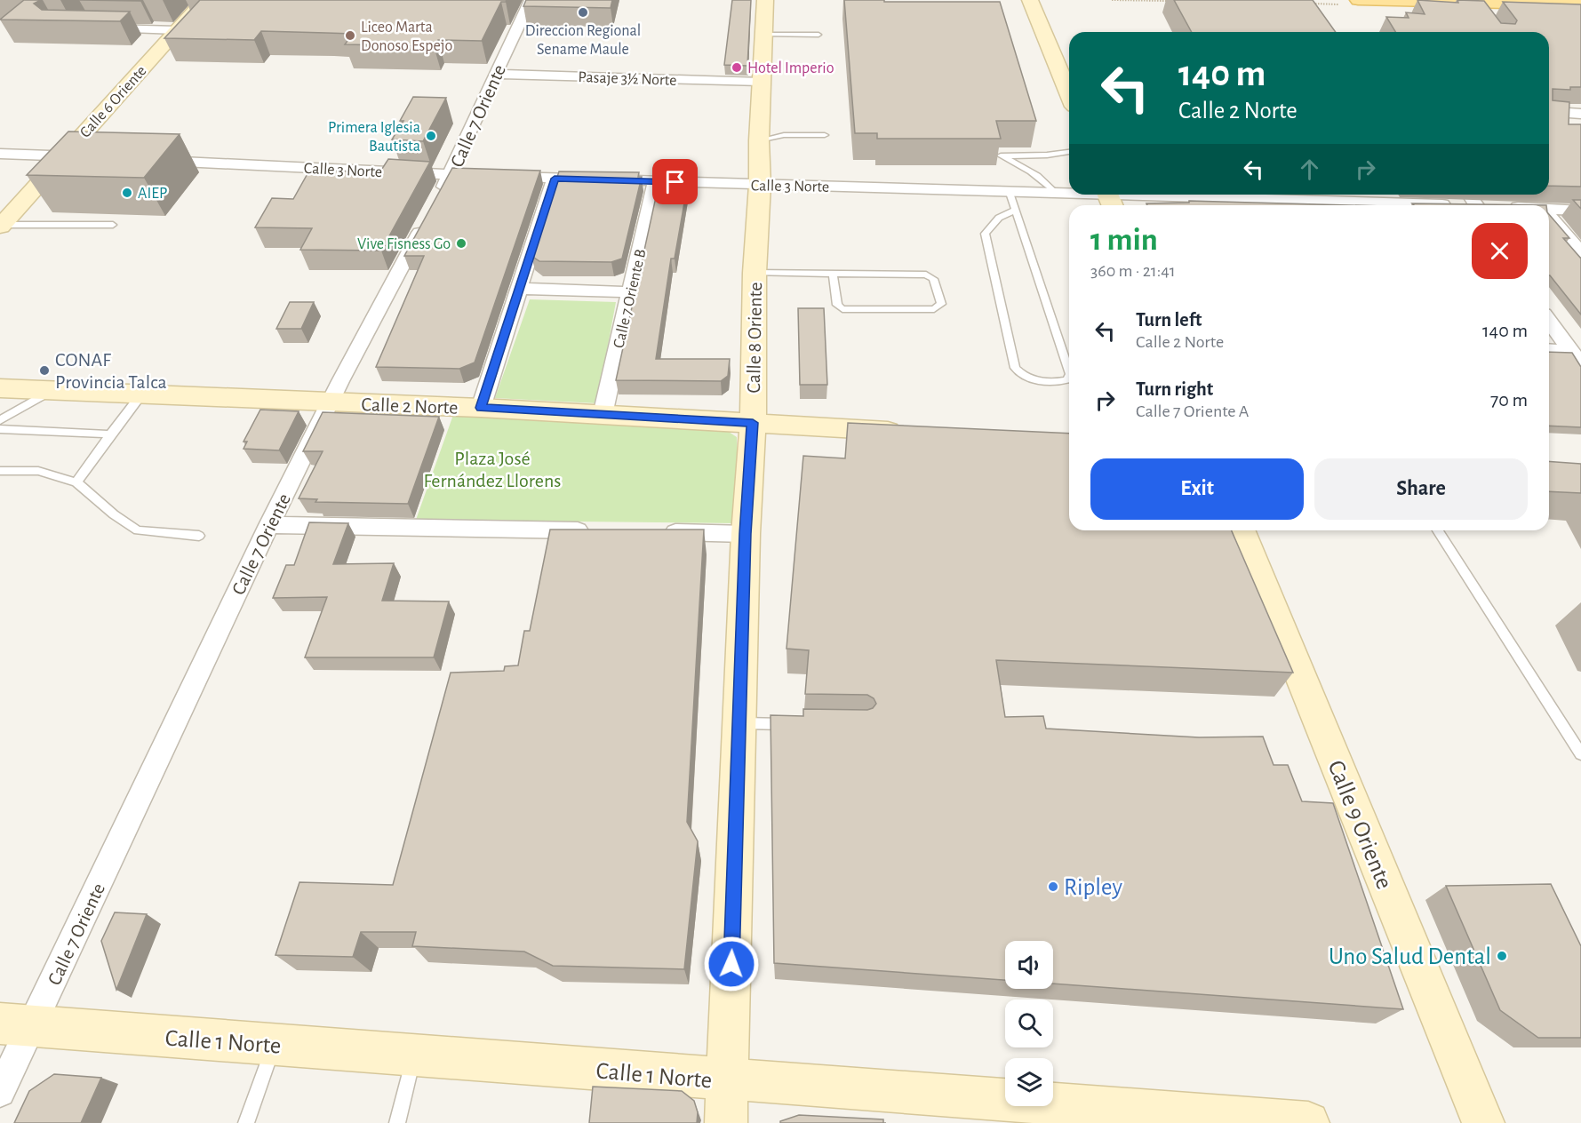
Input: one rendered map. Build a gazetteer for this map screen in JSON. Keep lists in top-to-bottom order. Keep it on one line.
{"streets":{"street":["Pasaje 3½ Norte","Calle 6 Oriente","Calle 7 Oriente","Calle 3 Norte","Calle 7 Oriente B","Calle 8 Oriente","Calle 2 Norte","Calle 9 Oriente","Calle 1 Norte"]},"crossings":[["Pasaje 3½ Norte","Calle 7 Oriente"],["Pasaje 3½ Norte","Calle 8 Oriente"],["Calle 7 Oriente","Calle 3 Norte"],["Calle 7 Oriente","Calle 2 Norte"],["Calle 7 Oriente","Calle 1 Norte"],["Calle 3 Norte","Calle 7 Oriente B"],["Calle 3 Norte","Calle 8 Oriente"],["Calle 7 Oriente B","Calle 2 Norte"],["Calle 8 Oriente","Calle 2 Norte"],["Calle 8 Oriente","Calle 1 Norte"]],"parks":["Plaza José Fernández Llorens"],"places":["Direccion Regional Sename Maule","Liceo Marta Donoso Espejo","Hotel Imperio","Primera Iglesia Bautista","AIEP","Vive Fisness Go","CONAF Provincia Talca","Ripley","Uno Salud Dental"],"page":{"turn":["140 m","Calle 2 Norte"],"heading":["1 min","360 m · 21:41"],"list":[{"name":"Turn left","note":"Calle 2 Norte","value":"140 m"},{"name":"Turn right","note":"Calle 7 Oriente A","value":"70 m"}],"buttons":["Exit","Share"]}}
